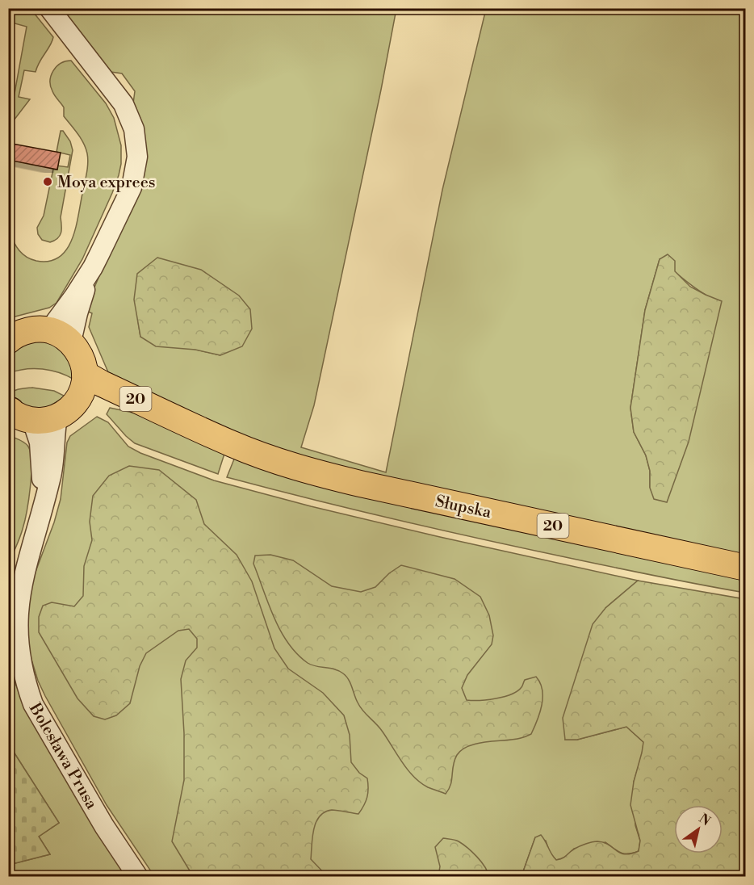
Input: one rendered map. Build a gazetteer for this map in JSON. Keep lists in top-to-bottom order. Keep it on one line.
{"streets":{"main road":["20","Słupska"],"street":["Bolesława Prusa"]},"places":["Moya exprees"],"north":"top right"}
